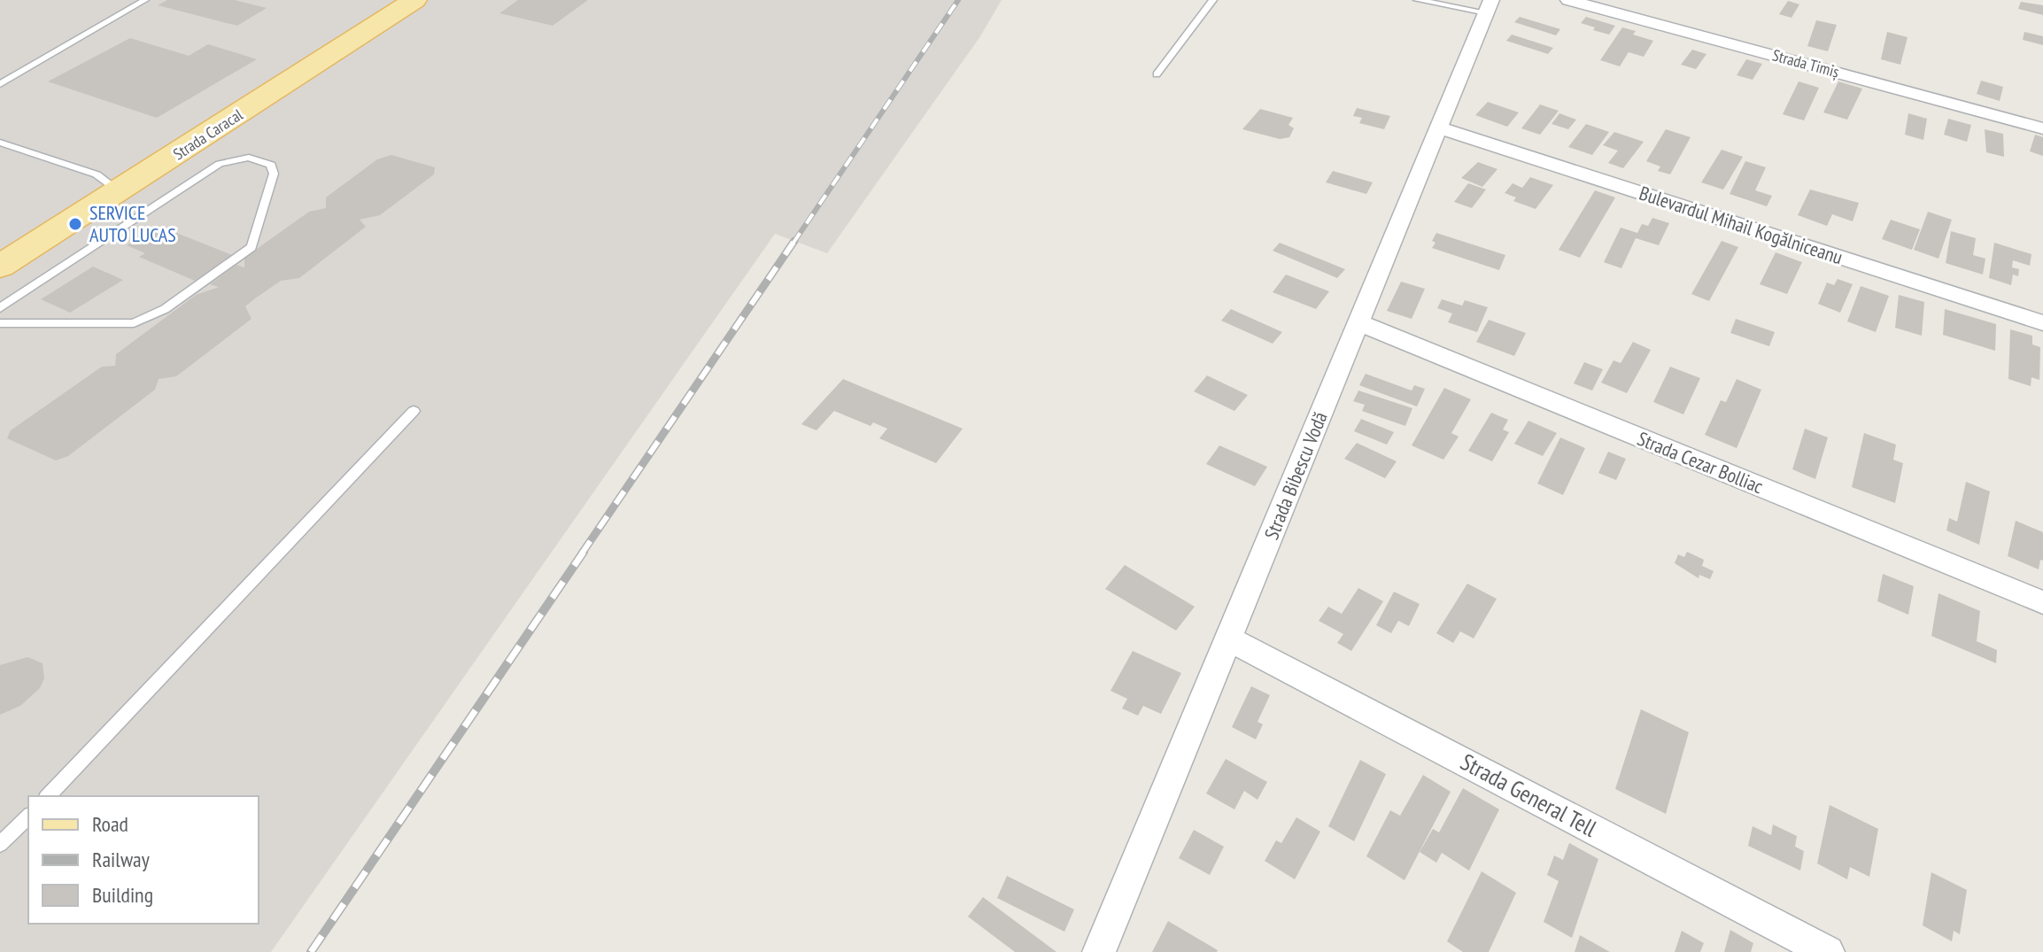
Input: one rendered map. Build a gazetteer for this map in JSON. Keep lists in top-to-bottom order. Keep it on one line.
{"streets":{"main road":["Strada Caracal"],"street":["Strada Timiș","Bulevardul Mihail Kogălniceanu","Strada Cezar Bolliac","Strada Bibescu Vodă","Strada General Tell"]},"crossings":[["Bulevardul Mihail Kogălniceanu","Strada Bibescu Vodă"],["Strada Cezar Bolliac","Strada Bibescu Vodă"],["Strada Bibescu Vodă","Strada General Tell"]],"places":["SERVICE AUTO LUCAS"],"legend":["Road","Railway","Building"]}
